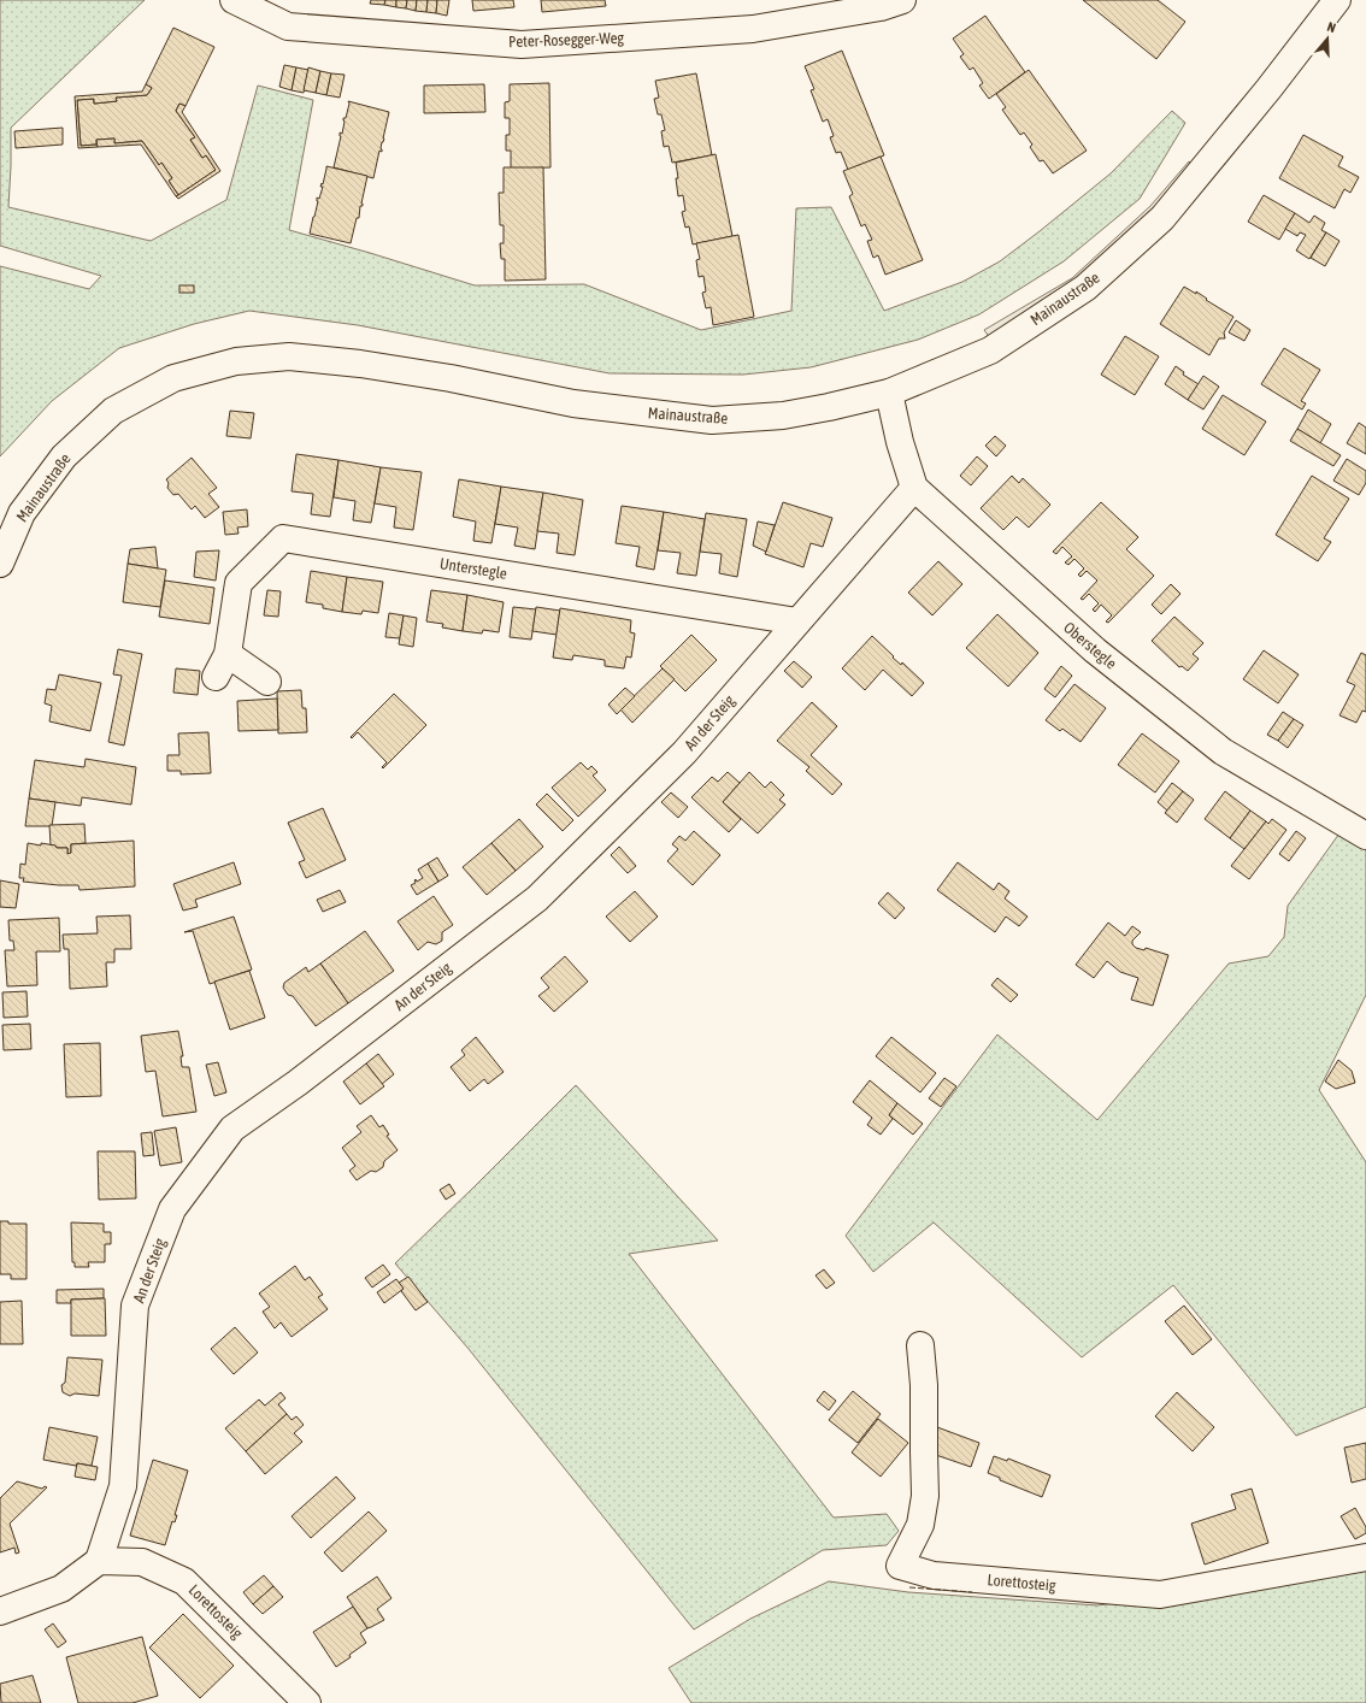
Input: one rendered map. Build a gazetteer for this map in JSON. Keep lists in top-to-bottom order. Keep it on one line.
{"streets":{"street":["Peter-Rosegger-Weg","Mainaustraße","Unterstegle","Oberstegle","An der Steig","Lorettosteig"]},"crossings":[["Mainaustraße","Oberstegle"],["Unterstegle","An der Steig"],["Oberstegle","An der Steig"],["An der Steig","Lorettosteig"]],"north":"top"}
